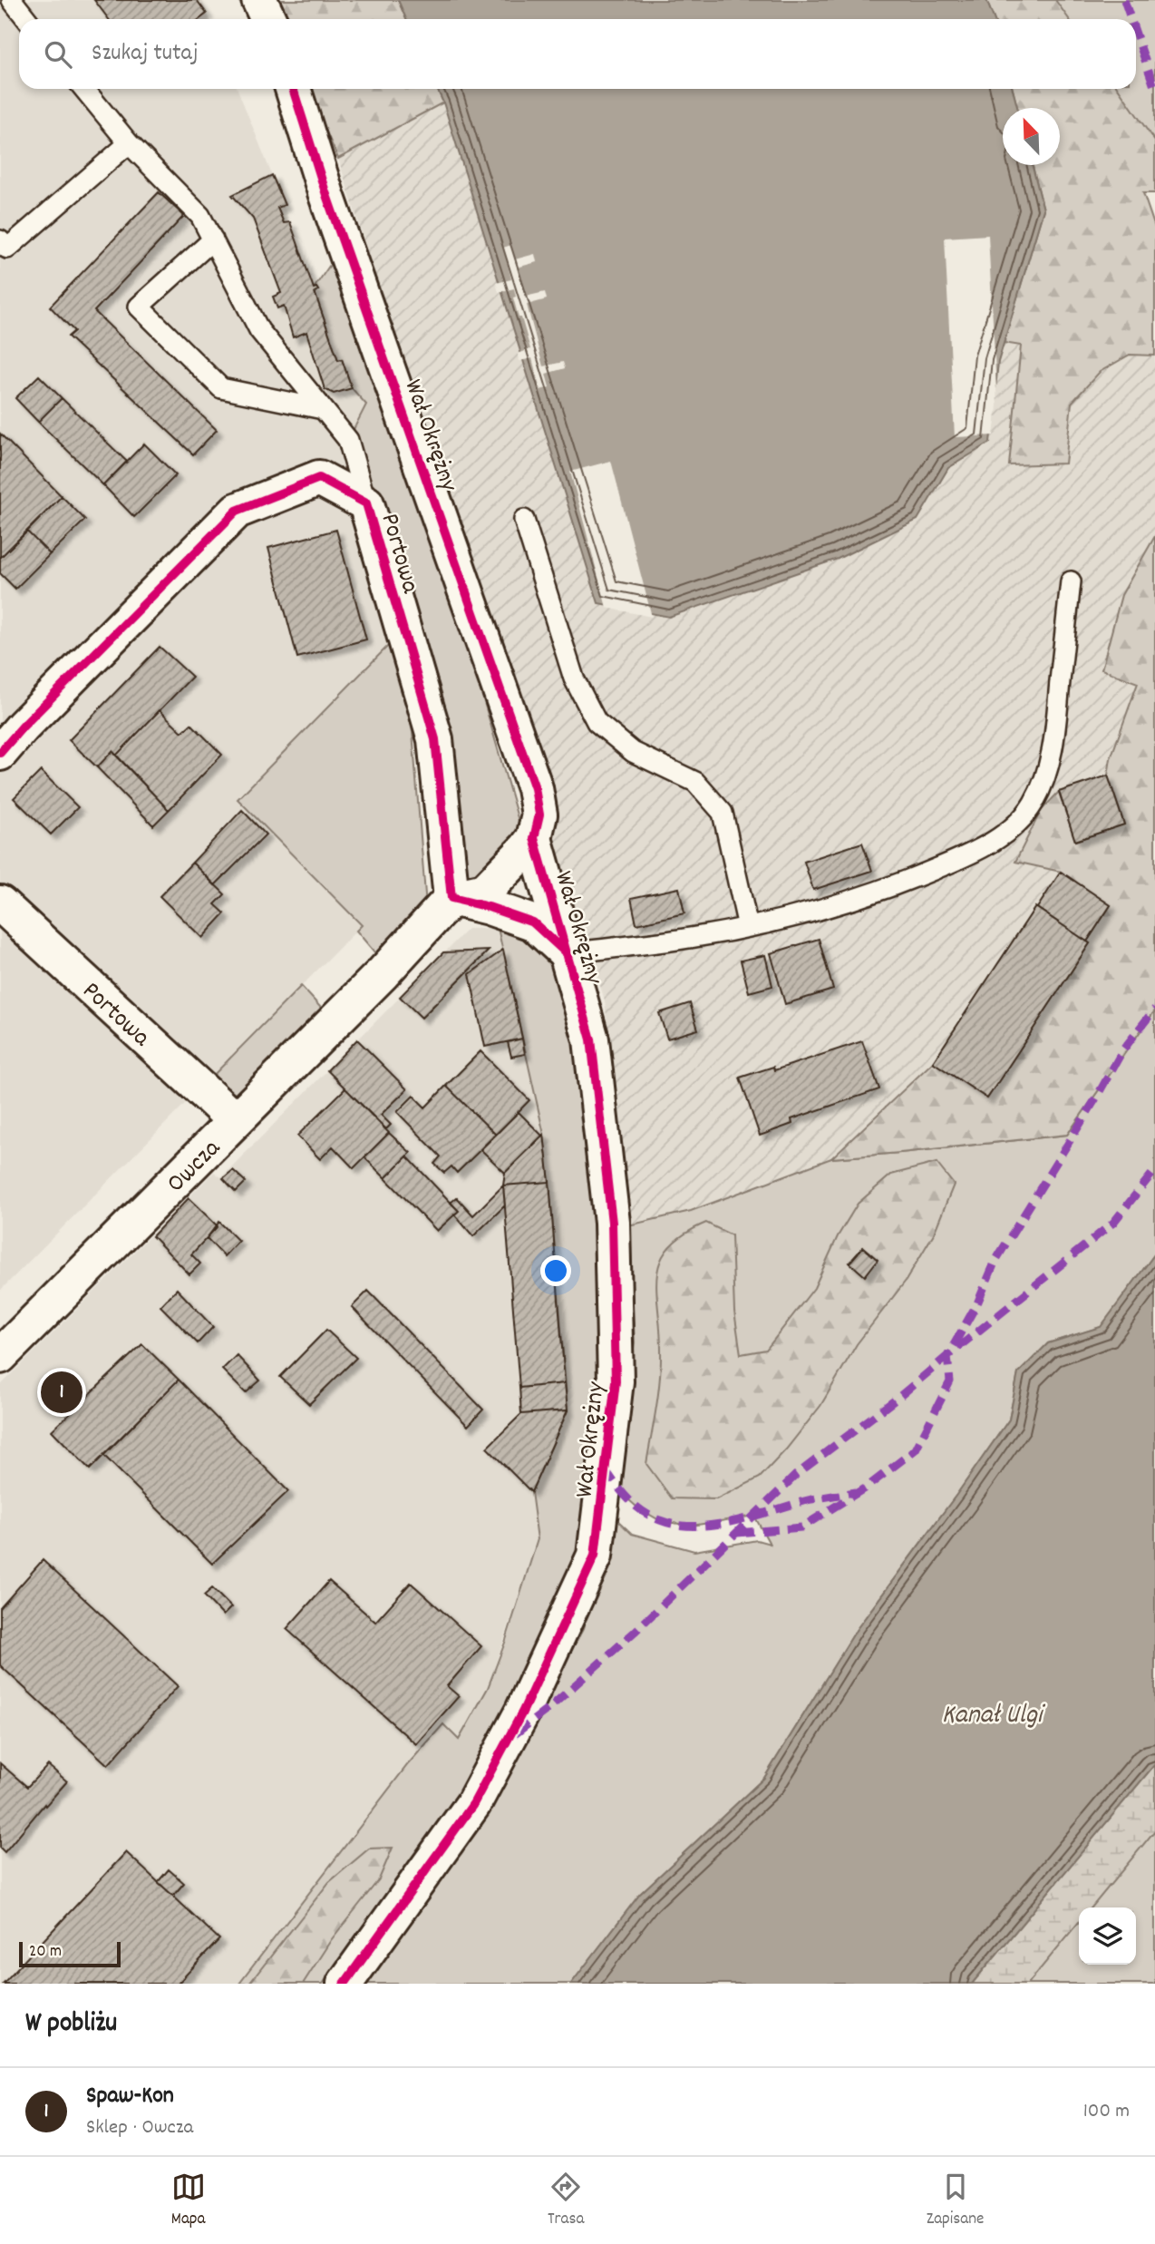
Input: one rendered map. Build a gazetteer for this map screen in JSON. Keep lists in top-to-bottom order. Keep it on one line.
{"streets":{"street":["Wał Okrężny","Portowa","Owcza"]},"crossings":[["Wał Okrężny","Portowa"],["Wał Okrężny","Owcza"],["Portowa","Owcza"]],"water":["Kanał Ulgi"],"scale_bar":"20 m","north":"top left","page":{"search":"Szukaj tutaj","pins":"1","scale":"20 m","heading":"W pobliżu","list":[{"mark":"1","name":"Spaw-Kon","note":"Sklep · Owcza","value":"100 m"}],"nav":["Mapa","Trasa","Zapisane"]}}
